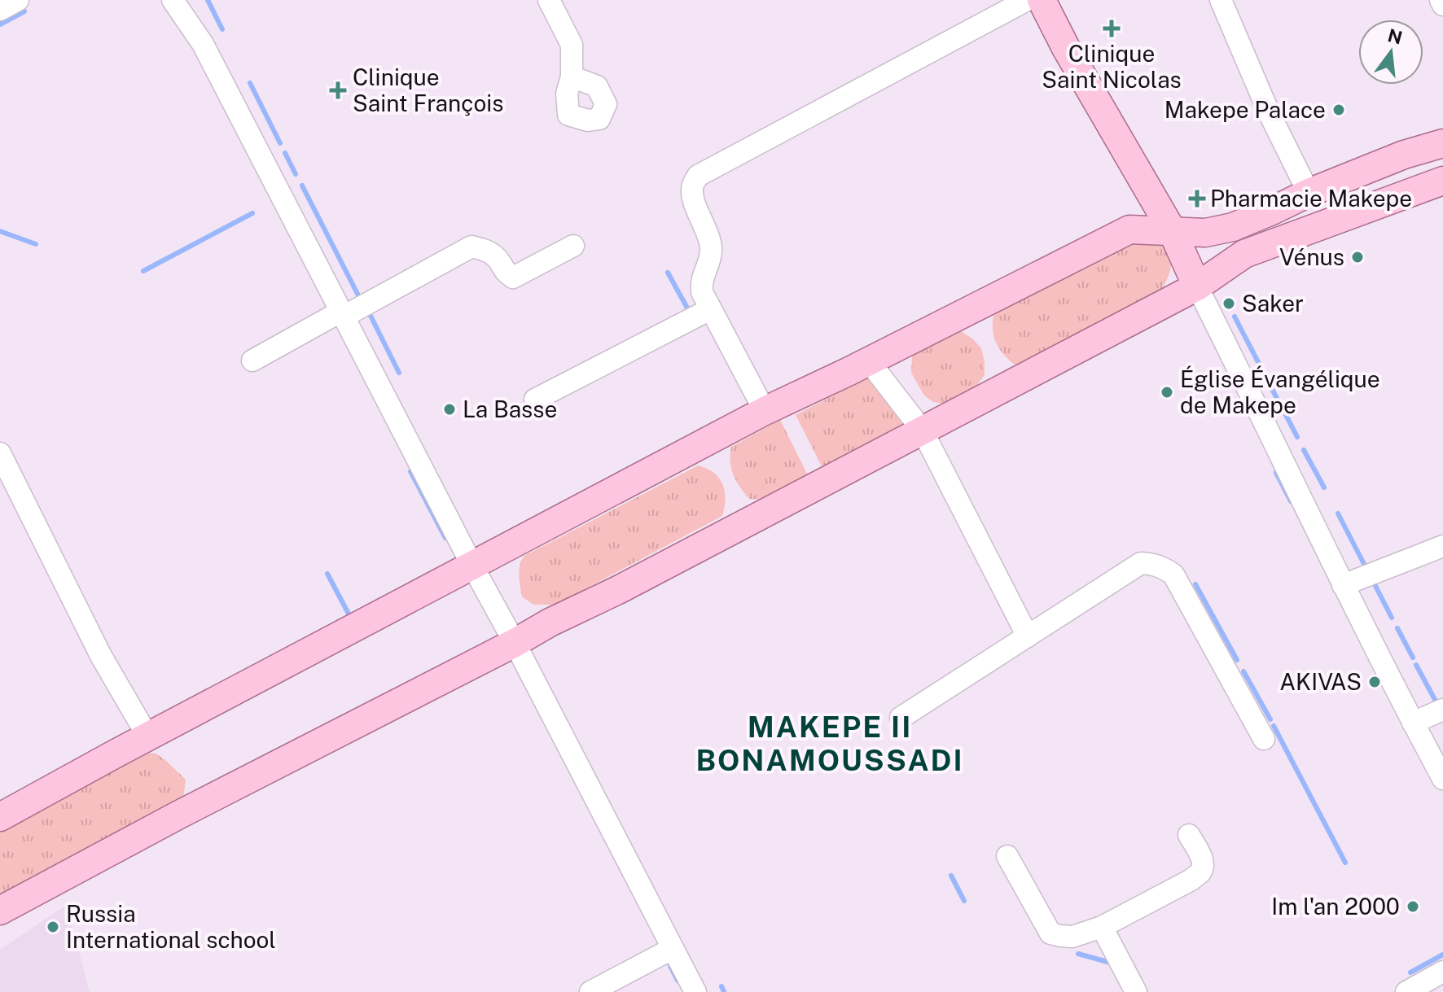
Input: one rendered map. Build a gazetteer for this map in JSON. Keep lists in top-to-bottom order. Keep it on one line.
{"districts":["MAKEPE II BONAMOUSSADI"],"places":{"health":["Clinique Saint Nicolas","Clinique Saint François","Pharmacie Makepe"],"other":["Makepe Palace","Vénus","Saker","Église Évangélique de Makepe","La Basse","AKIVAS","Im l'an 2000","Russia International school"]},"north":"top"}
